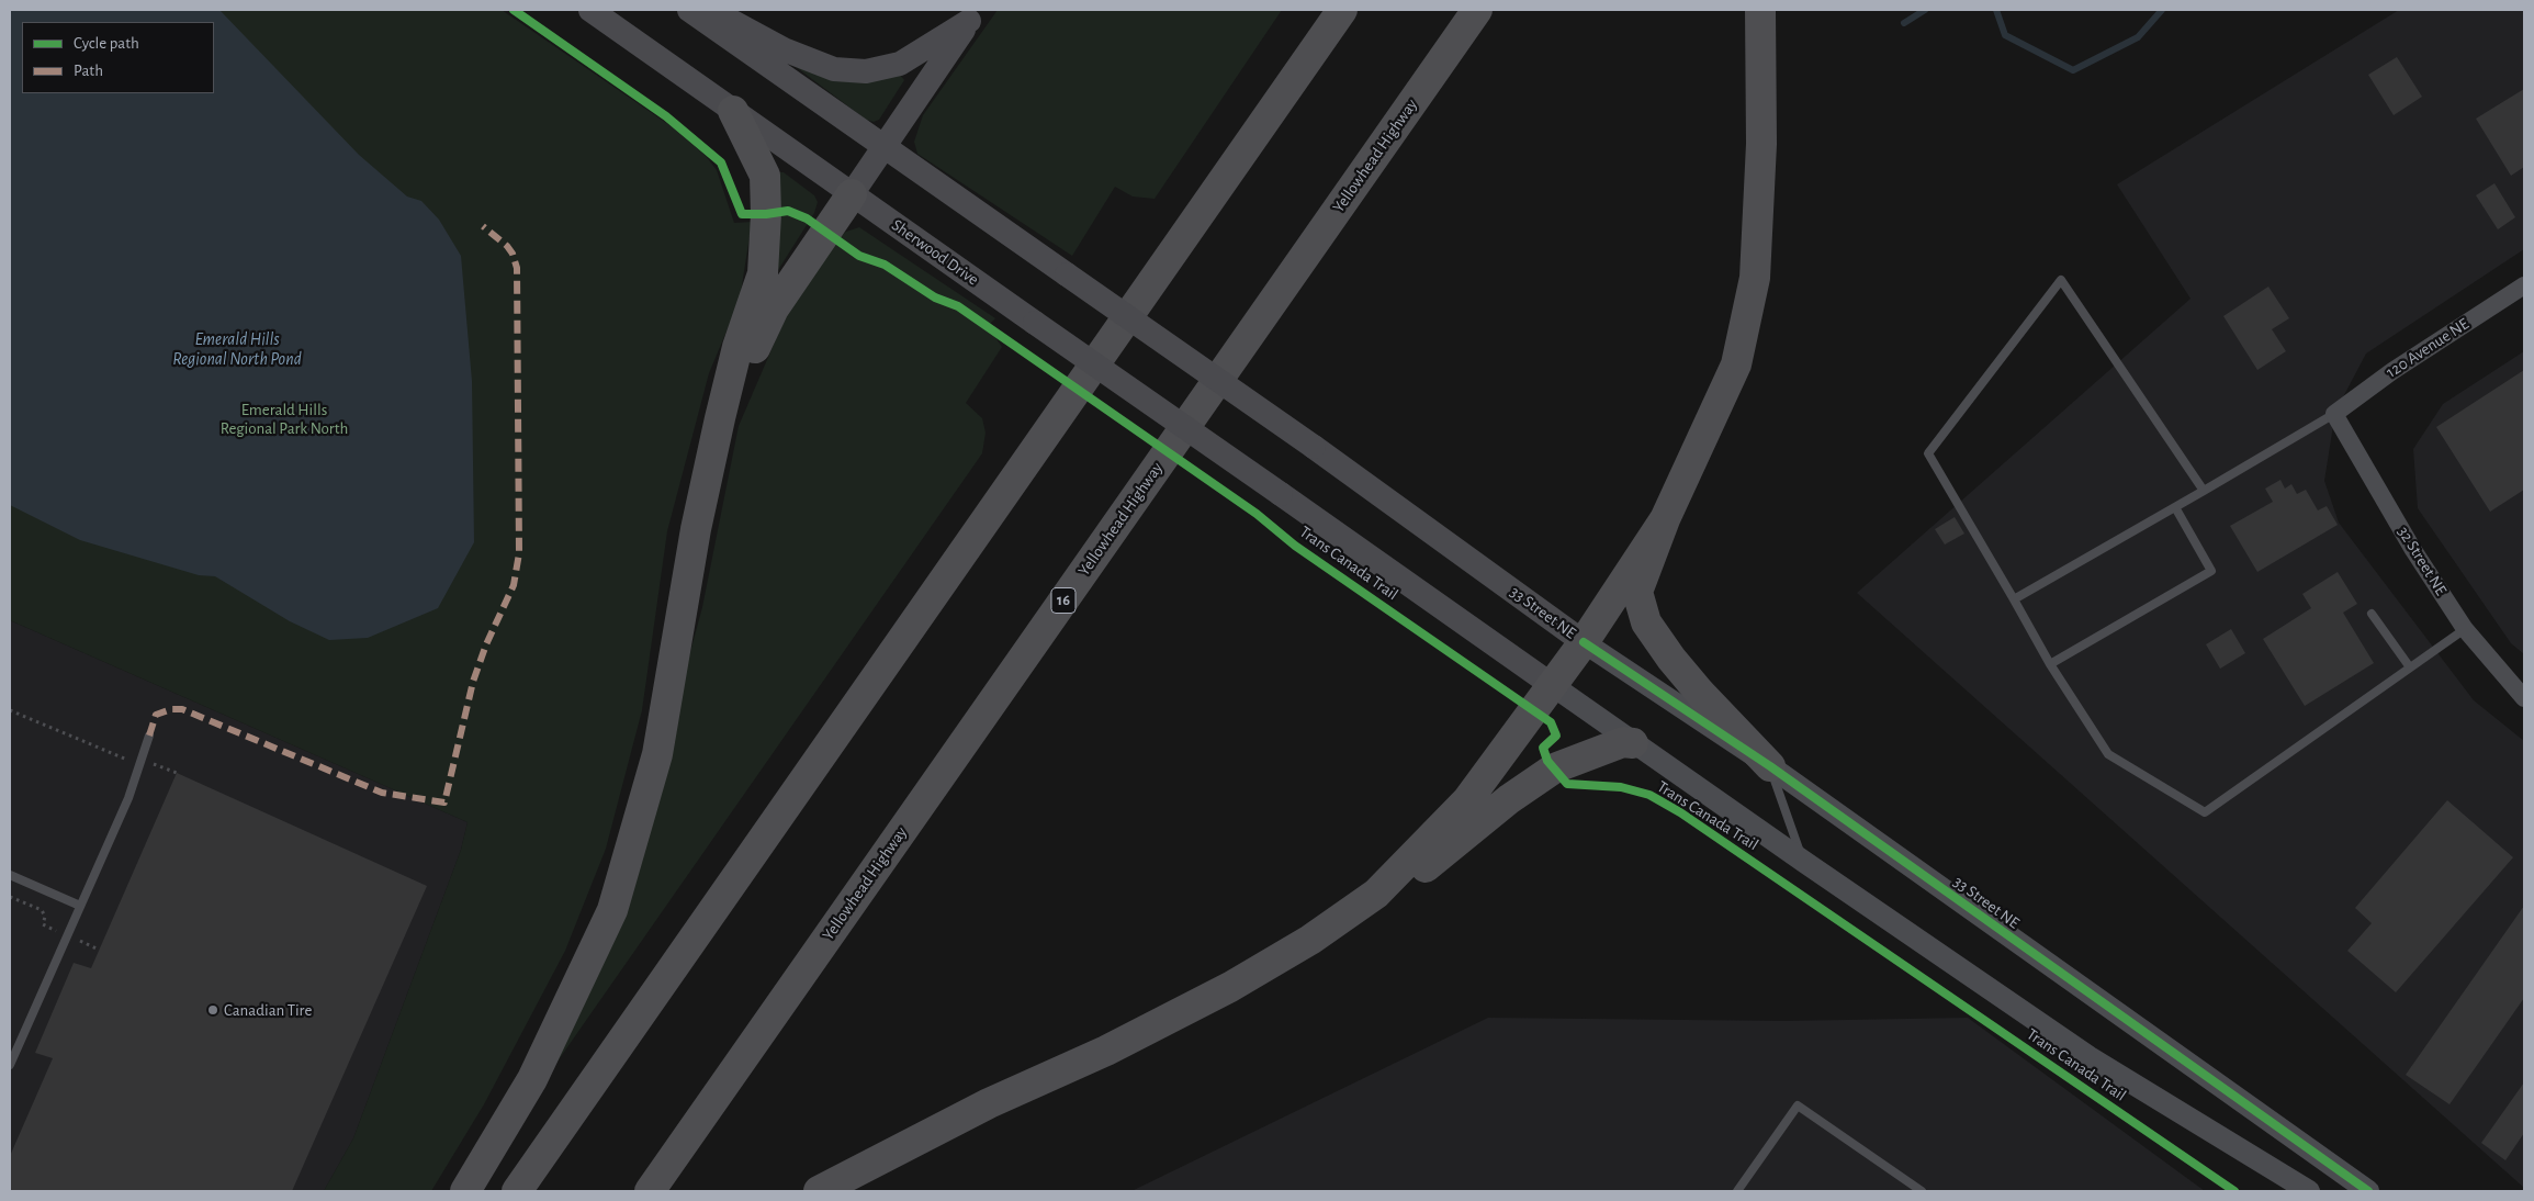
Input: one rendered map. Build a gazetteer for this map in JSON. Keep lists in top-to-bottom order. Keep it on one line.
{"streets":{"highway":["Yellowhead Highway","16"],"main road":["Sherwood Drive","33 Street NE"],"street":["120 Avenue NE","32 Street NE"],"cycle path":["Trans Canada Trail"]},"crossings":[["120 Avenue NE","32 Street NE"]],"water":["Emerald Hills Regional North Pond"],"parks":["Emerald Hills Regional Park North"],"places":["Canadian Tire"],"legend":["Cycle path","Path"]}
